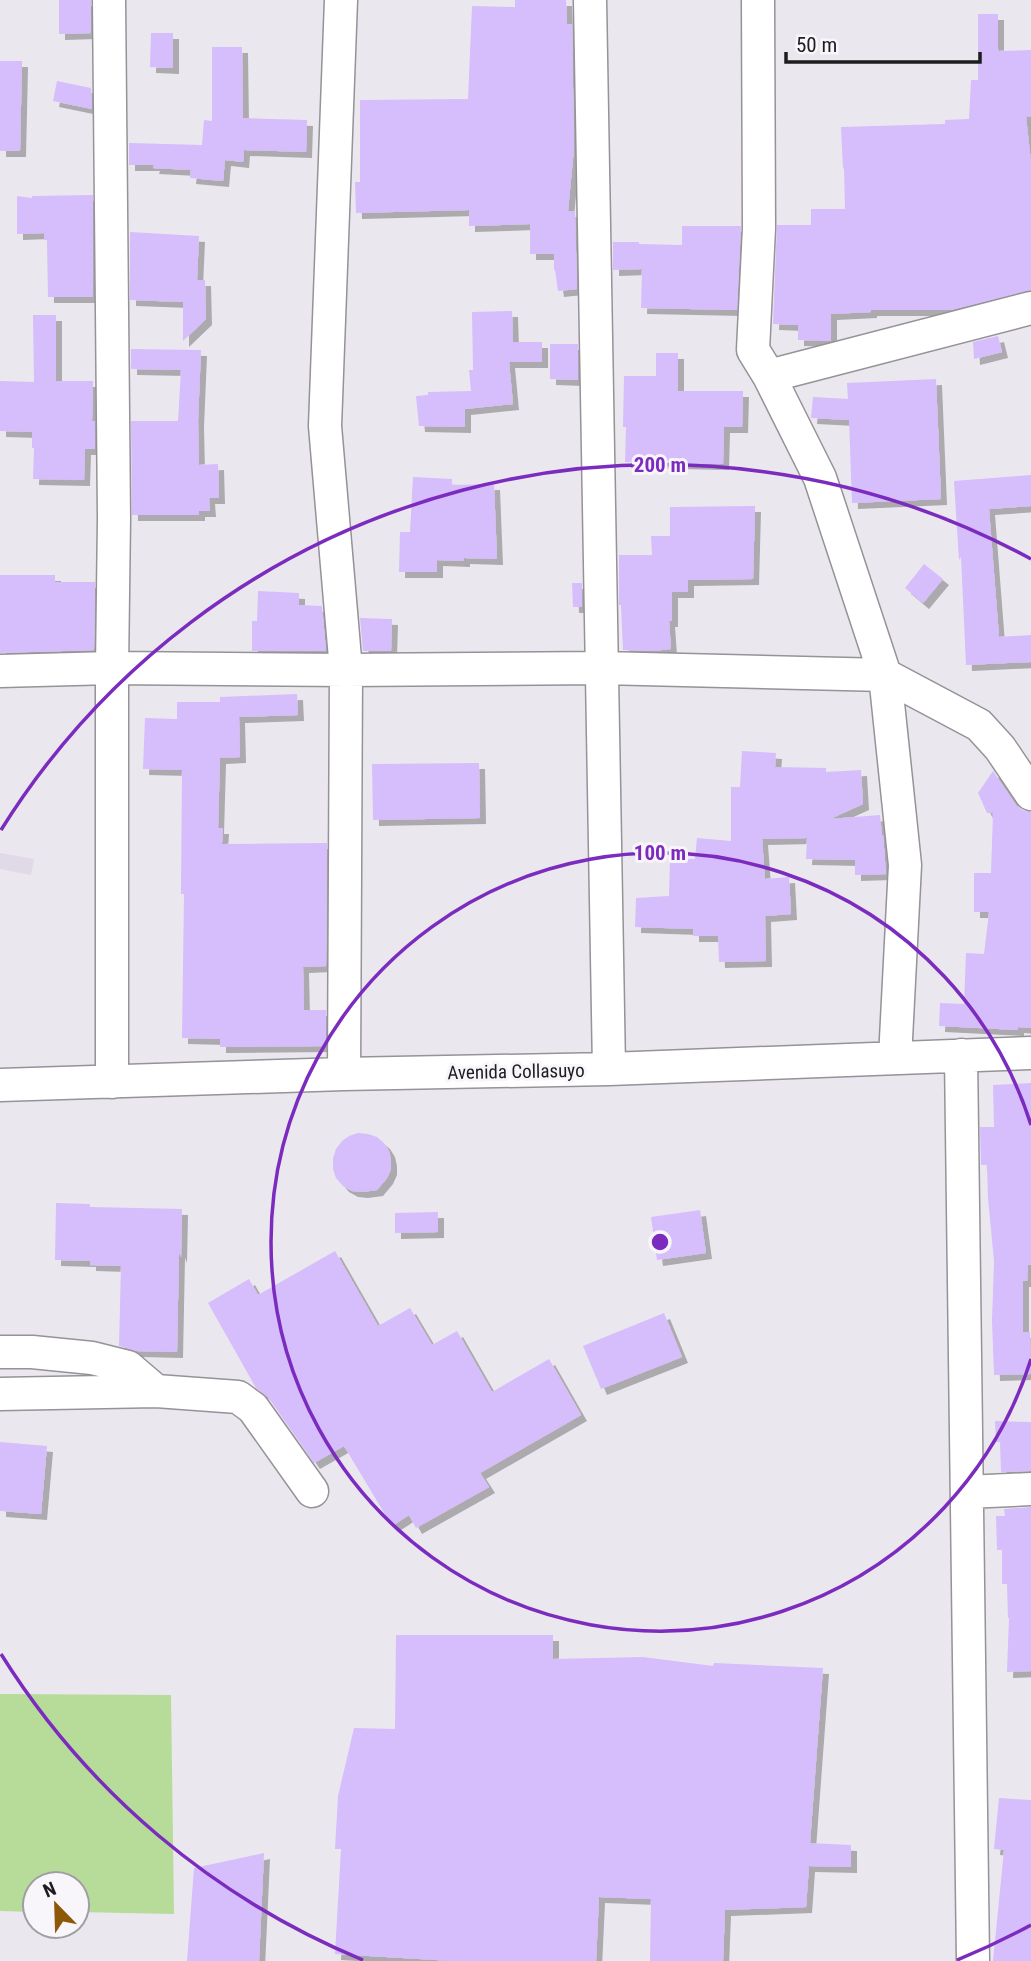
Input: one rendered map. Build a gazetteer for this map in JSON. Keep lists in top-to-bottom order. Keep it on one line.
{"streets":{"street":["Avenida Collasuyo"]},"scale_bar":"50 m","north":"top left","rings":["200 m","100 m"]}
